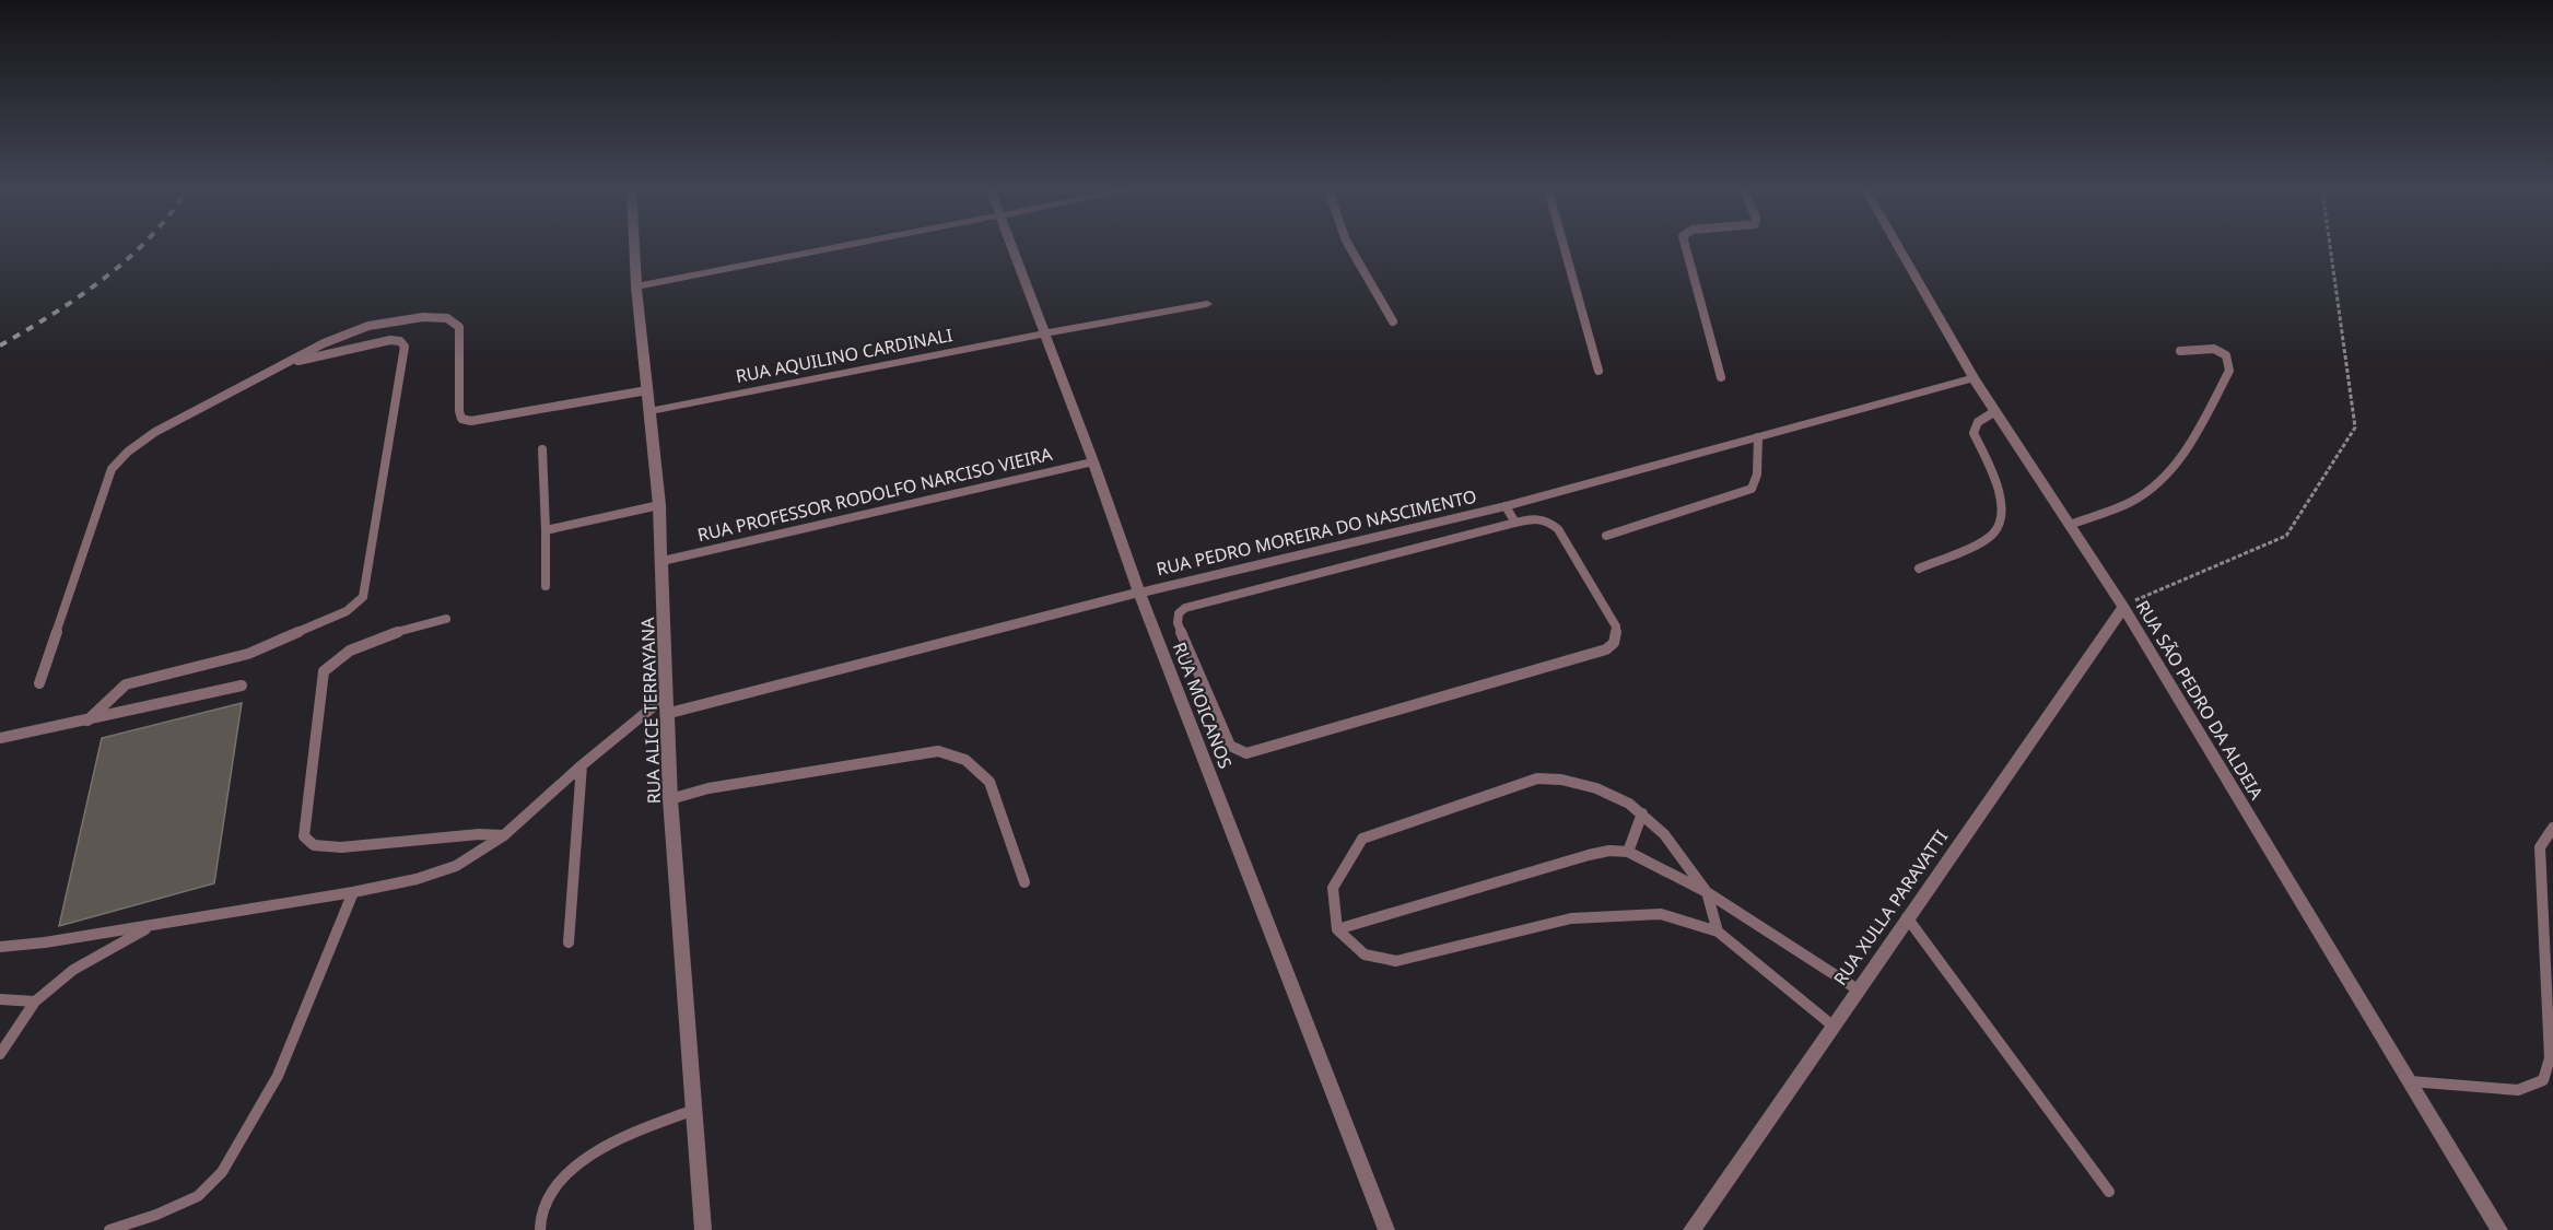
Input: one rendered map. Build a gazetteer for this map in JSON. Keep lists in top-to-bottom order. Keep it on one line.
{"streets":{"street":["RUA AQUILINO CARDINALI","RUA PROFESSOR RODOLFO NARCISO VIEIRA","RUA PEDRO MOREIRA DO NASCIMENTO","RUA SÃO PEDRO DA ALDEIA","RUA MOICANOS","RUA ALICE TERRAYANA","RUA XULLA PARAVATTI"]},"crossings":[["RUA AQUILINO CARDINALI","RUA MOICANOS"],["RUA AQUILINO CARDINALI","RUA ALICE TERRAYANA"],["RUA PROFESSOR RODOLFO NARCISO VIEIRA","RUA MOICANOS"],["RUA PROFESSOR RODOLFO NARCISO VIEIRA","RUA ALICE TERRAYANA"],["RUA PEDRO MOREIRA DO NASCIMENTO","RUA SÃO PEDRO DA ALDEIA"],["RUA PEDRO MOREIRA DO NASCIMENTO","RUA MOICANOS"],["RUA PEDRO MOREIRA DO NASCIMENTO","RUA ALICE TERRAYANA"],["RUA SÃO PEDRO DA ALDEIA","RUA XULLA PARAVATTI"]]}
